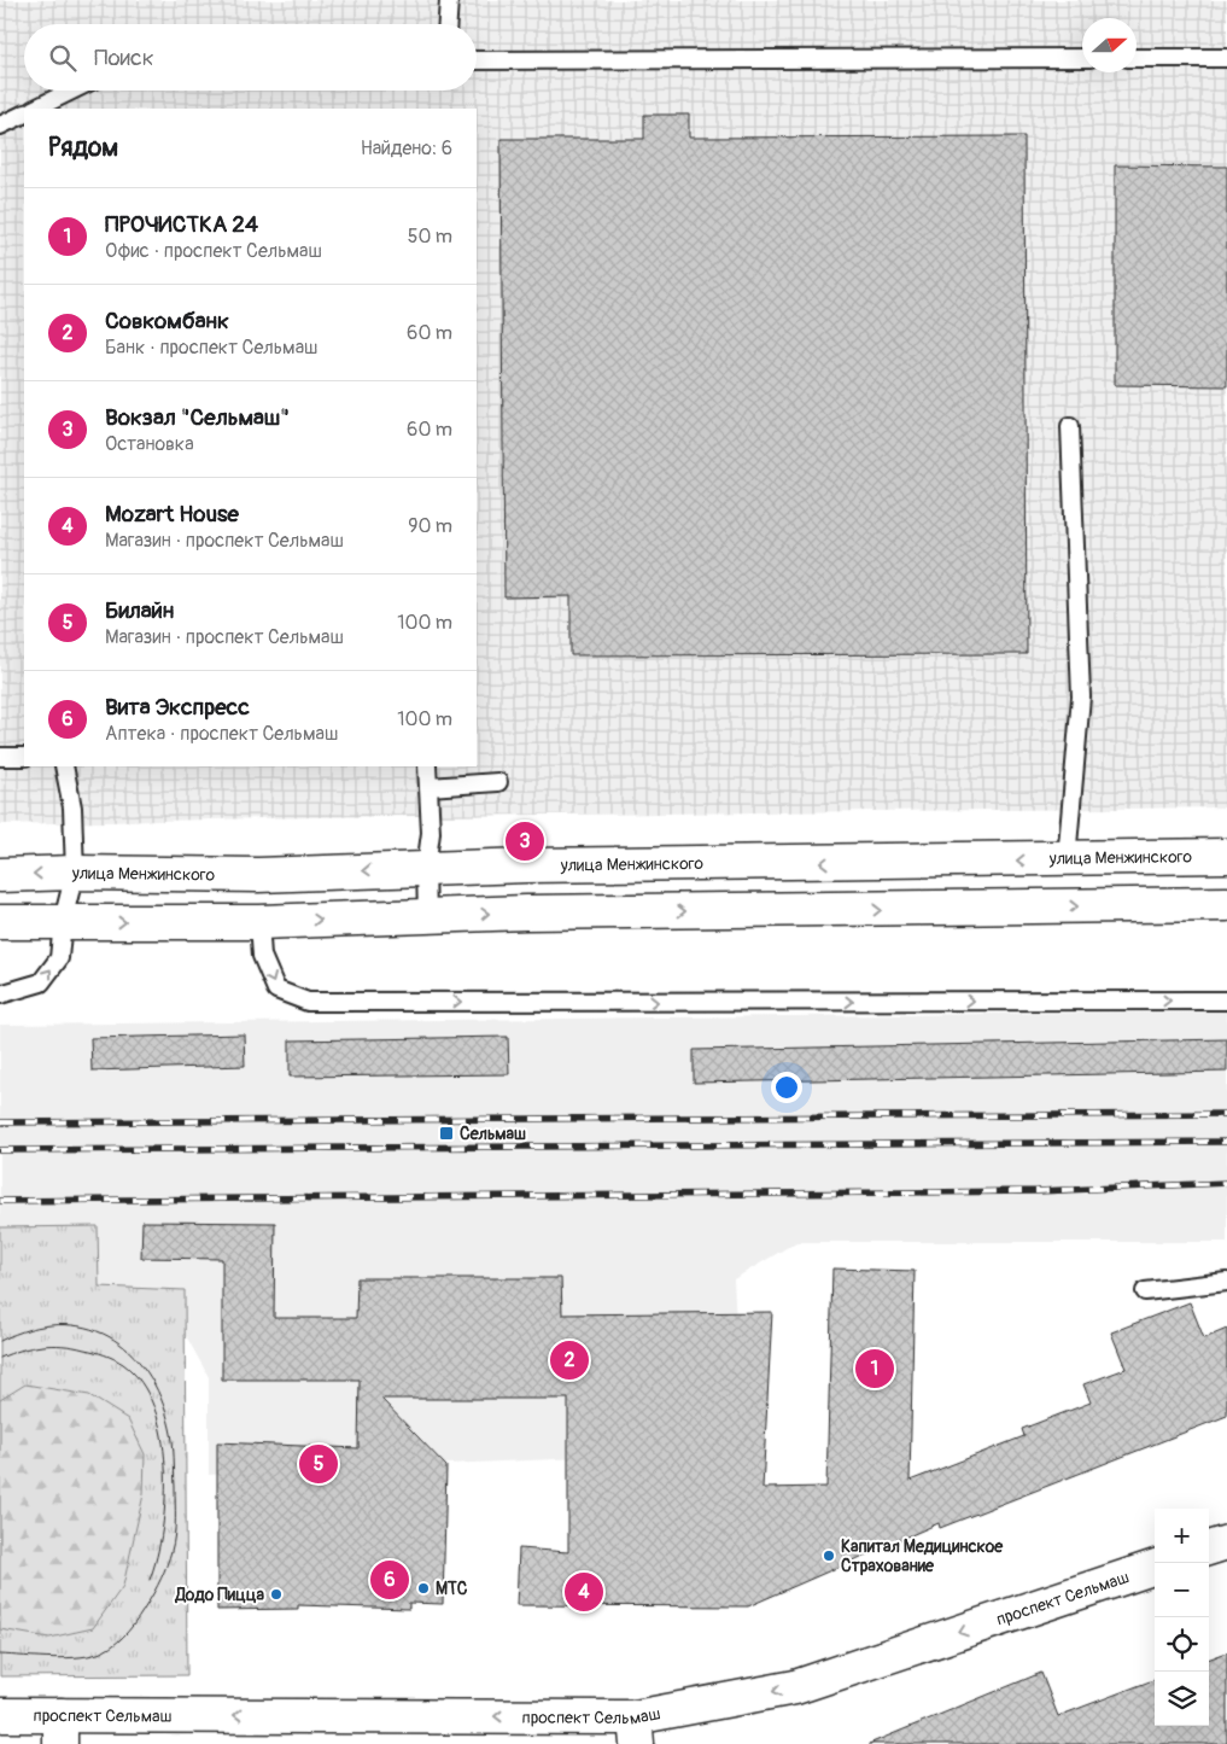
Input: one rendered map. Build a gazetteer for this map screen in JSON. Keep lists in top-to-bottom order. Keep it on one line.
{"streets":{"main road":["улица Менжинского","проспект Сельмаш"]},"one_way":["проспект Сельмаш"],"places":{"transit":["Сельмаш"],"other":["Капитал Медицинское Страхование","МТС","Додо Пицца"]},"north":"right","page":{"search":"Поиск","heading":["Рядом","Найдено: 6"],"list":[{"mark":"1","name":"ПРОЧИСТКА 24","note":"Офис · проспект Сельмаш","value":"50 m"},{"mark":"2","name":"Совкомбанк","note":"Банк · проспект Сельмаш","value":"60 m"},{"mark":"3","name":"Вокзал \"Сельмаш\"","note":"Остановка","value":"60 m"},{"mark":"4","name":"Mozart House","note":"Магазин · проспект Сельмаш","value":"90 m"},{"mark":"5","name":"Билайн","note":"Магазин · проспект Сельмаш","value":"100 m"},{"mark":"6","name":"Вита Экспресс","note":"Аптека · проспект Сельмаш","value":"100 m"}],"pins":["3","2","1","5","6","4"],"map_buttons":["+","−"]}}
